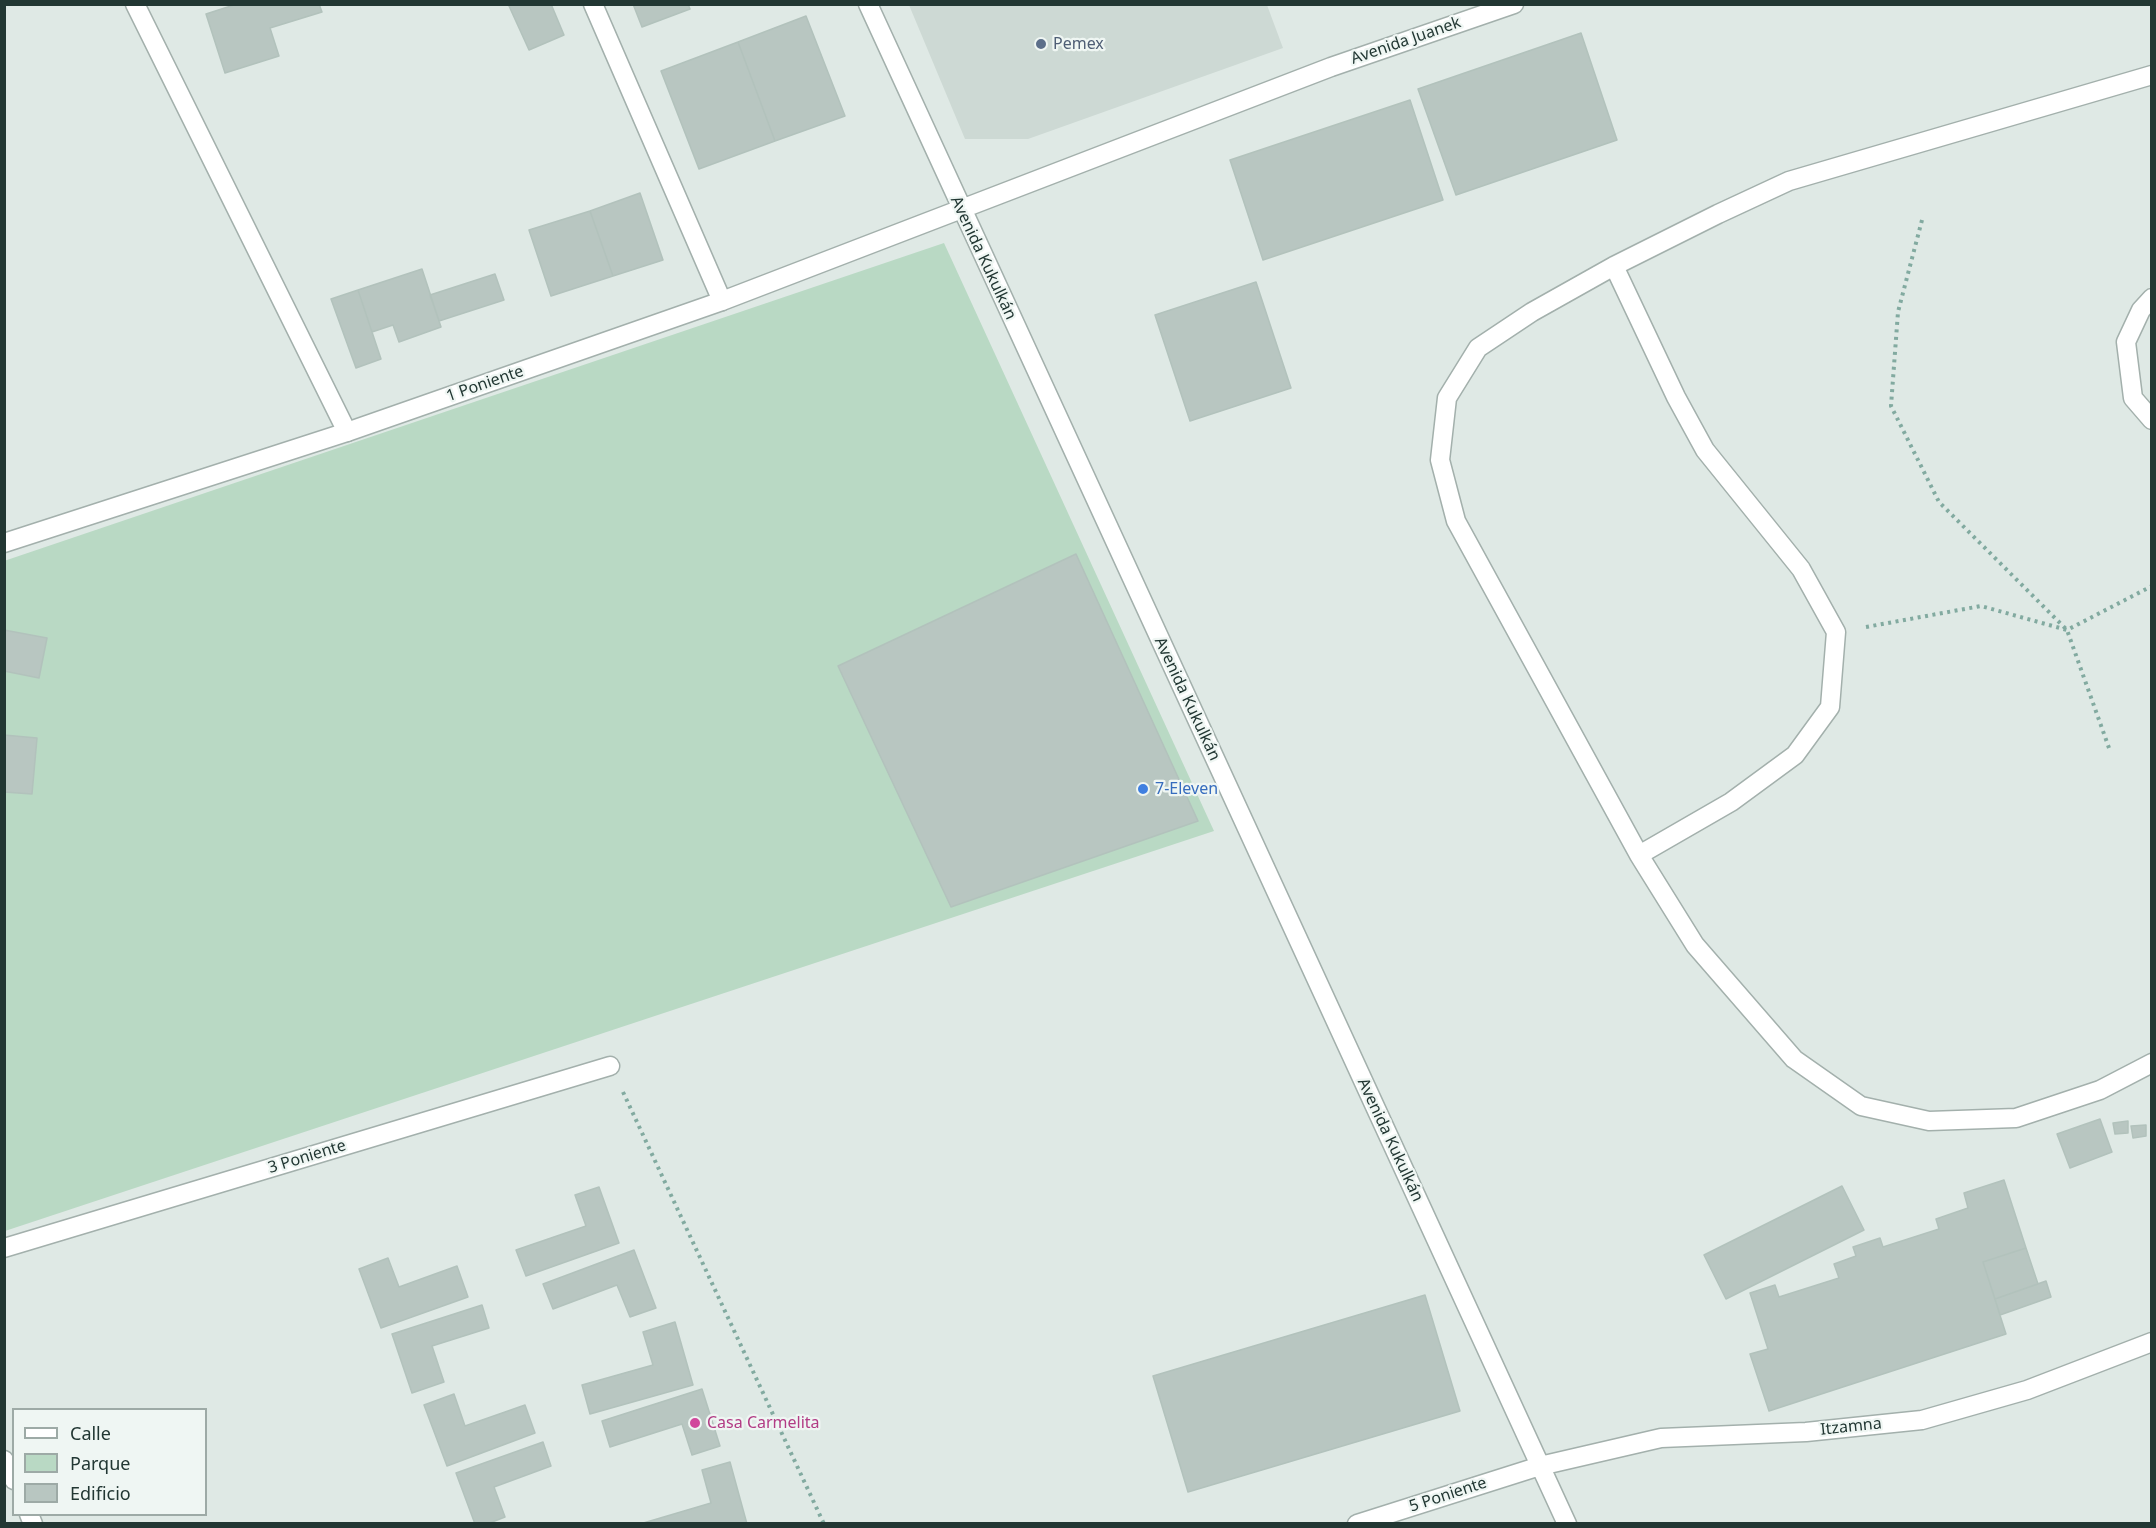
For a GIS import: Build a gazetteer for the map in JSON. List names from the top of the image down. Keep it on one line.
{"streets":{"street":["Avenida Juanek","Avenida Kukulkán","1 Poniente","3 Poniente","Itzamna","5 Poniente"]},"crossings":[["Avenida Juanek","Avenida Kukulkán"],["Avenida Juanek","1 Poniente"],["Avenida Kukulkán","1 Poniente"],["Avenida Kukulkán","Itzamna"],["Avenida Kukulkán","5 Poniente"],["Itzamna","5 Poniente"]],"places":["Pemex","7-Eleven","Casa Carmelita"],"legend":["Calle","Parque","Edificio"]}
